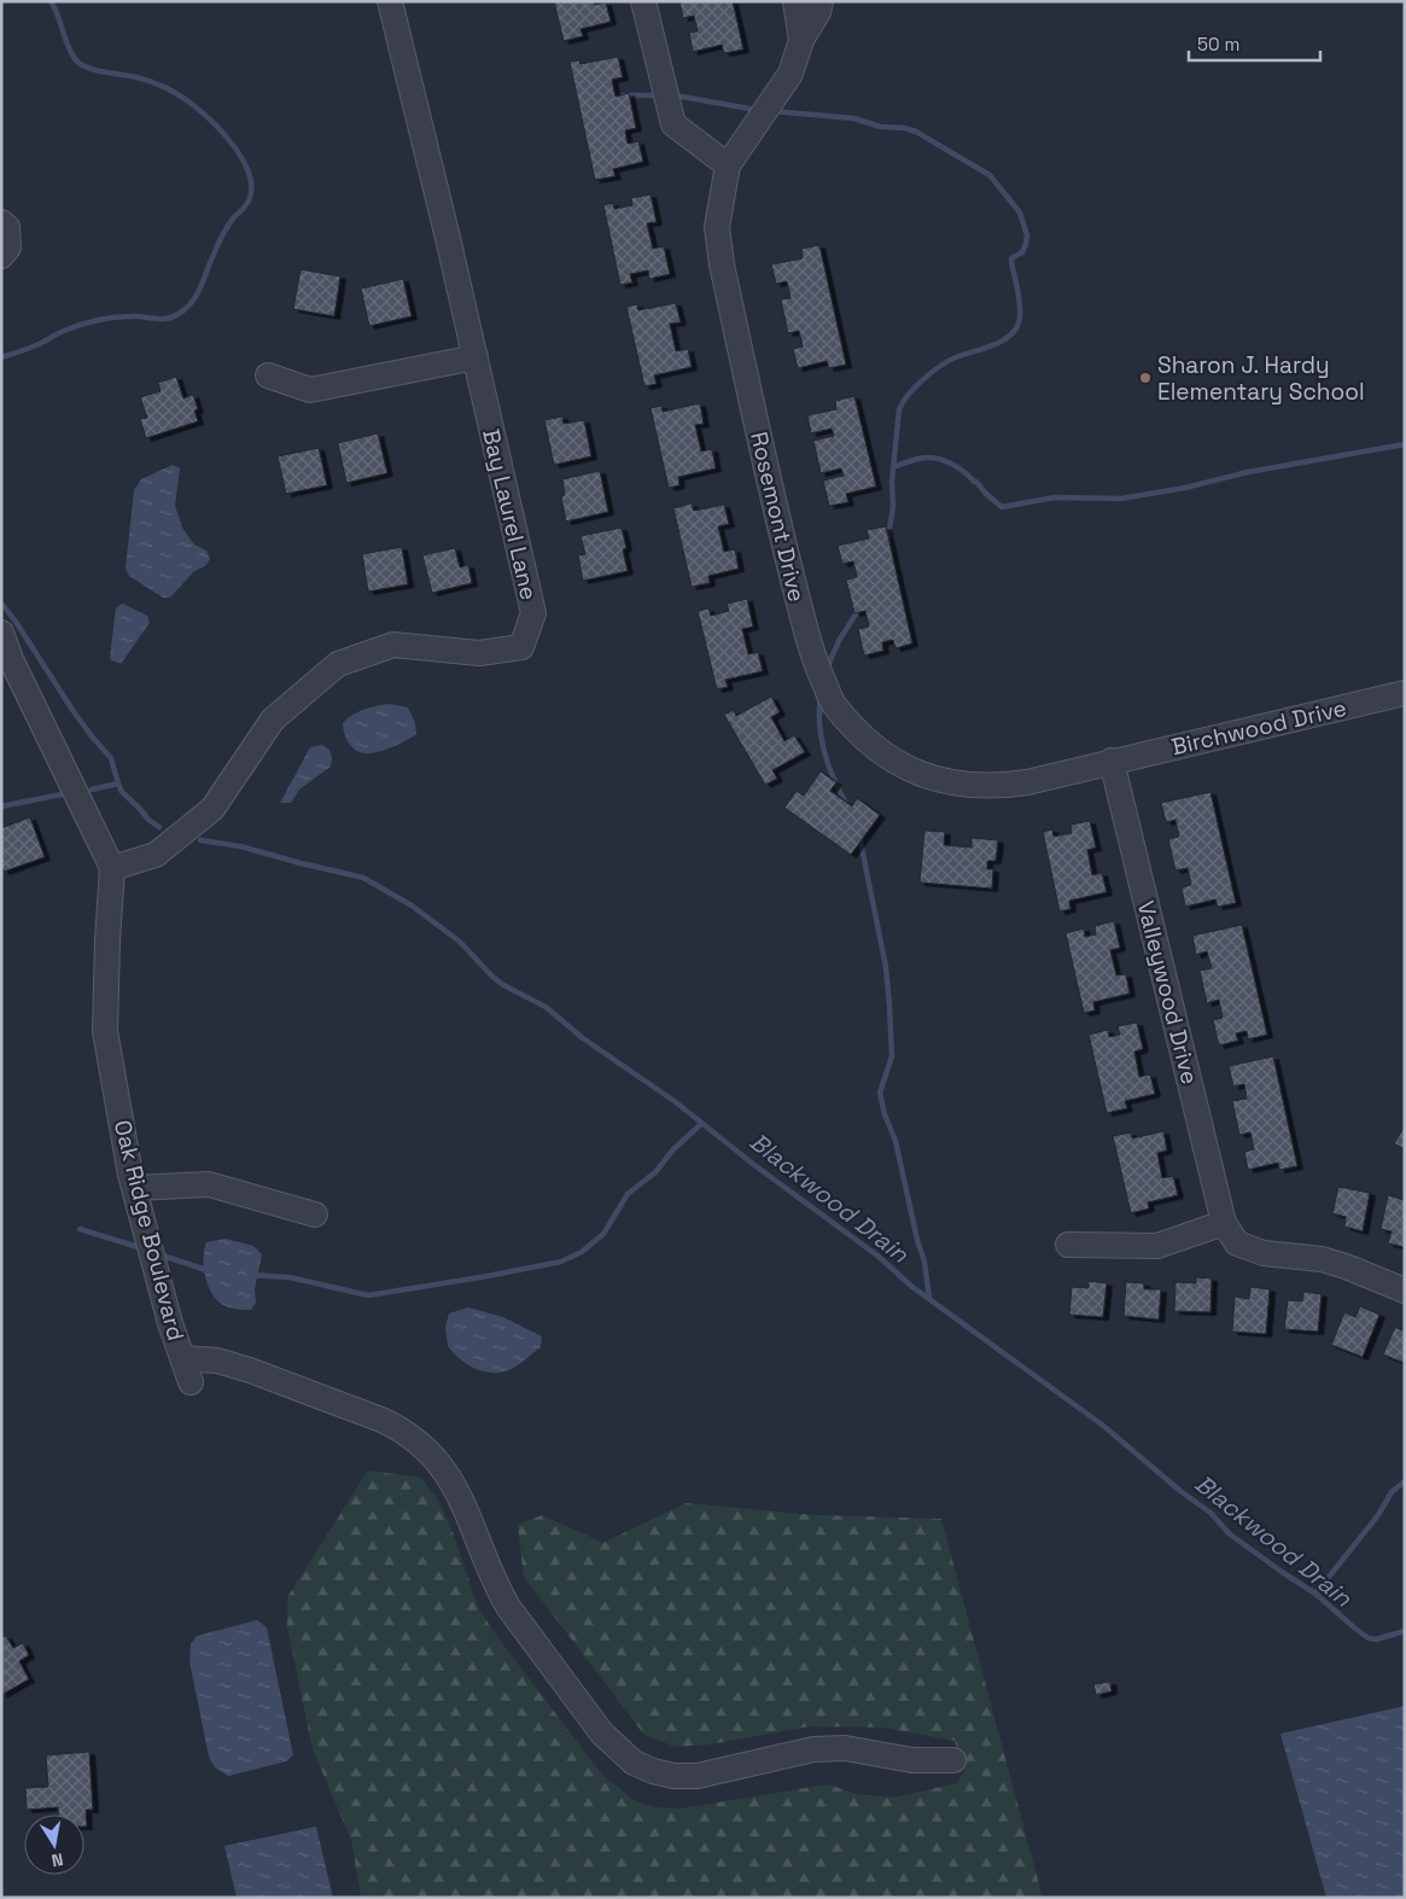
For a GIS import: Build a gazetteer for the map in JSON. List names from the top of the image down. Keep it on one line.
{"streets":{"street":["Bay Laurel Lane","Rosemont Drive","Birchwood Drive","Valleywood Drive","Oak Ridge Boulevard"]},"crossings":[["Bay Laurel Lane","Oak Ridge Boulevard"],["Rosemont Drive","Birchwood Drive"],["Rosemont Drive","Valleywood Drive"],["Birchwood Drive","Valleywood Drive"]],"water":["Blackwood Drain"],"places":["Sharon J. Hardy Elementary School"],"scale_bar":"50 m","north":"bottom"}
